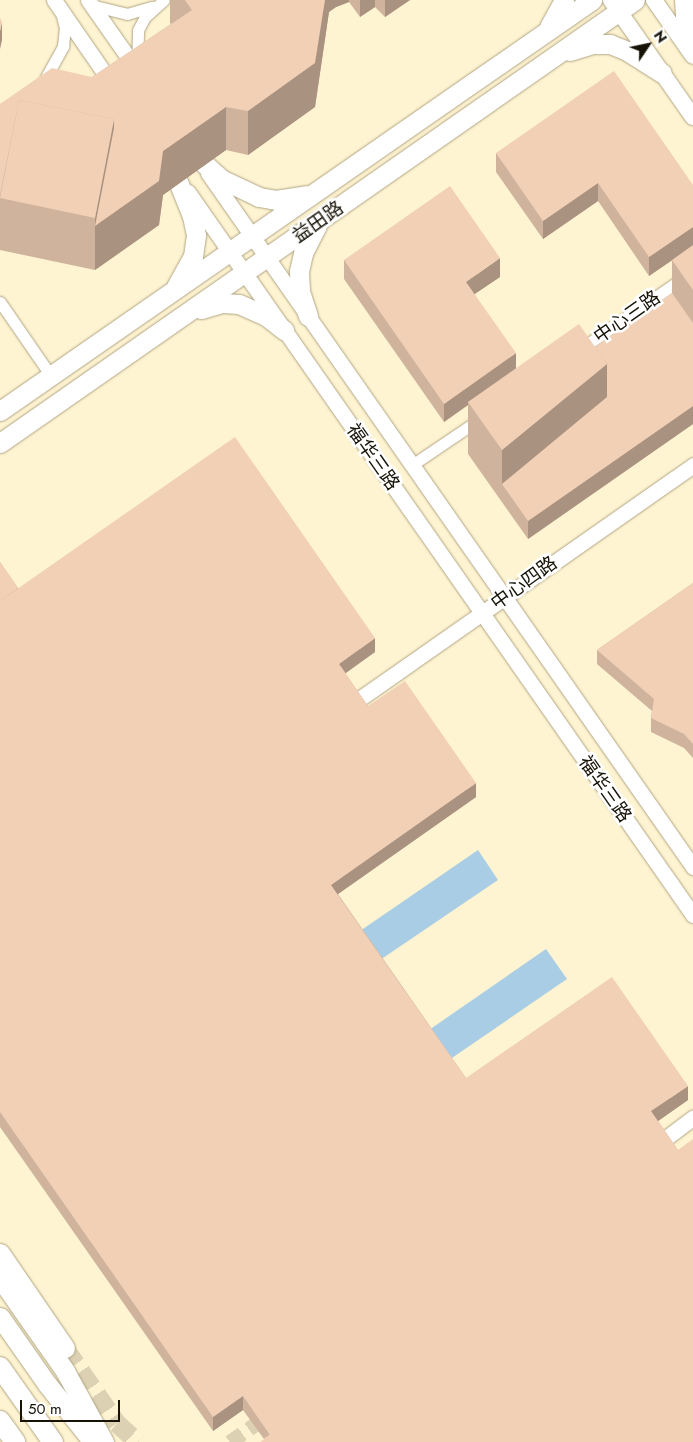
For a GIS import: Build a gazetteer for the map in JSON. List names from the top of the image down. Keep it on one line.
{"streets":{"main road":["益田路"],"street":["中心三路","福华三路","中心四路"]},"crossings":[["益田路","福华三路"],["福华三路","中心四路"]],"scale_bar":"50 m","north":"top right"}
